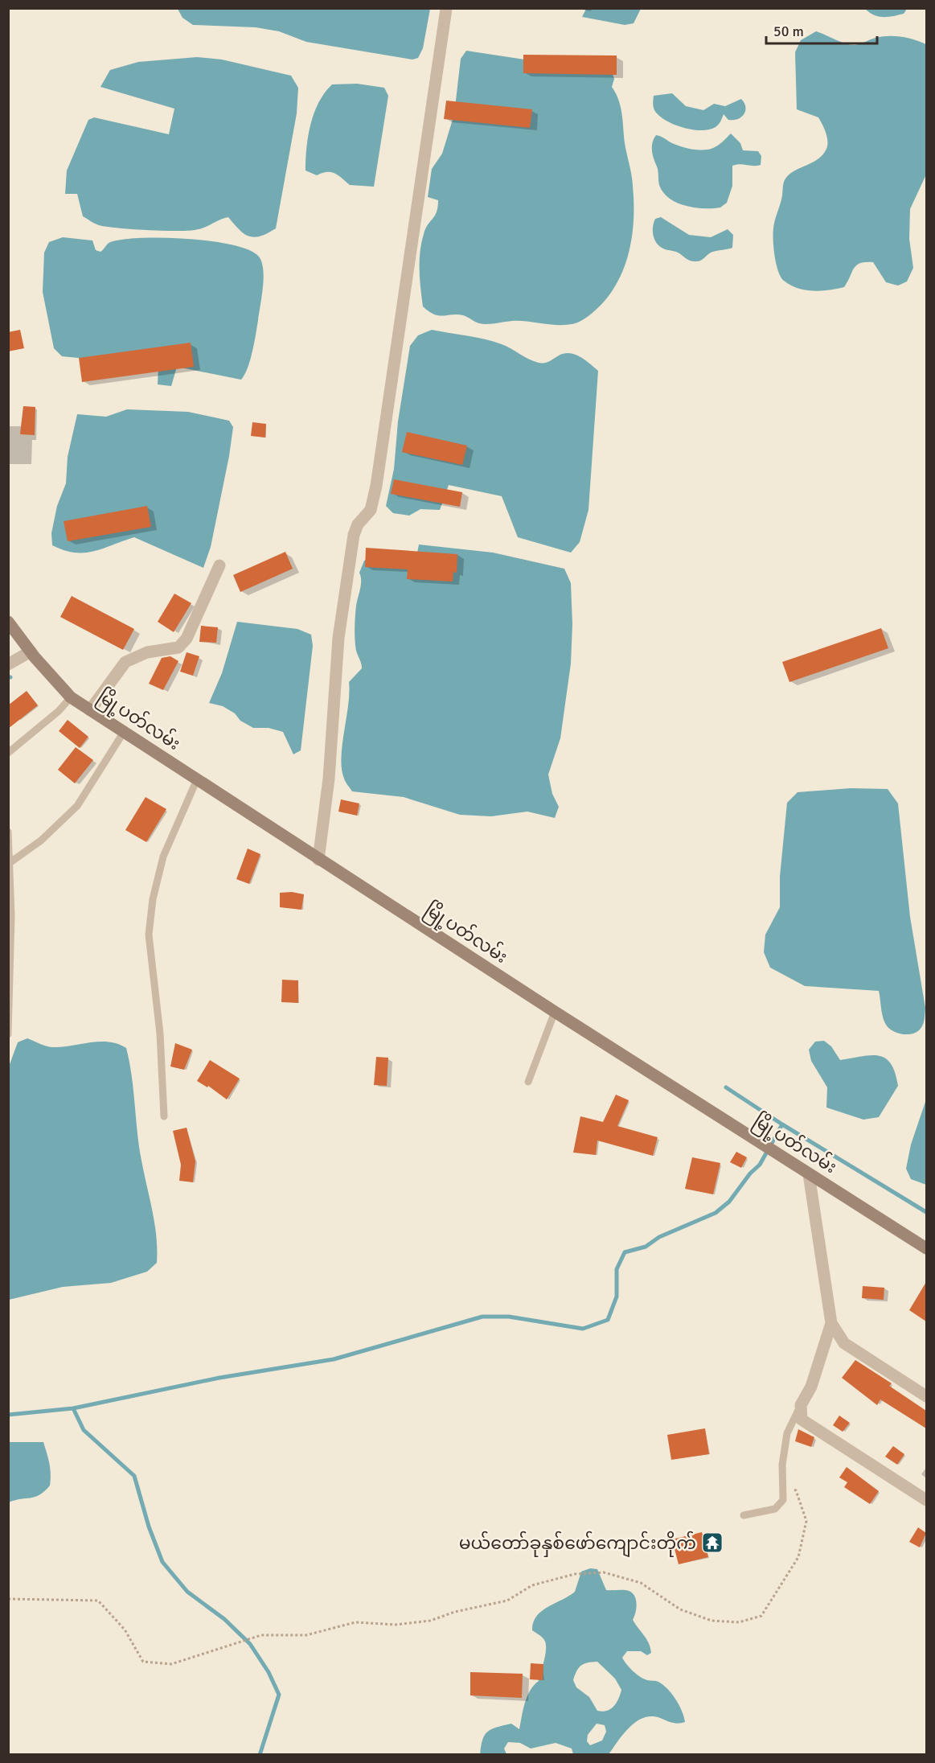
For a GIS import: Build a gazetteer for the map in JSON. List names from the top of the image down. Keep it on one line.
{"streets":{"main road":["မြို့ပတ်လမ်း"]},"places":{"temple":["မယ်တော်ခုနှစ်ဖော်ကျောင်းတိုက်"]},"scale_bar":"50 m"}
